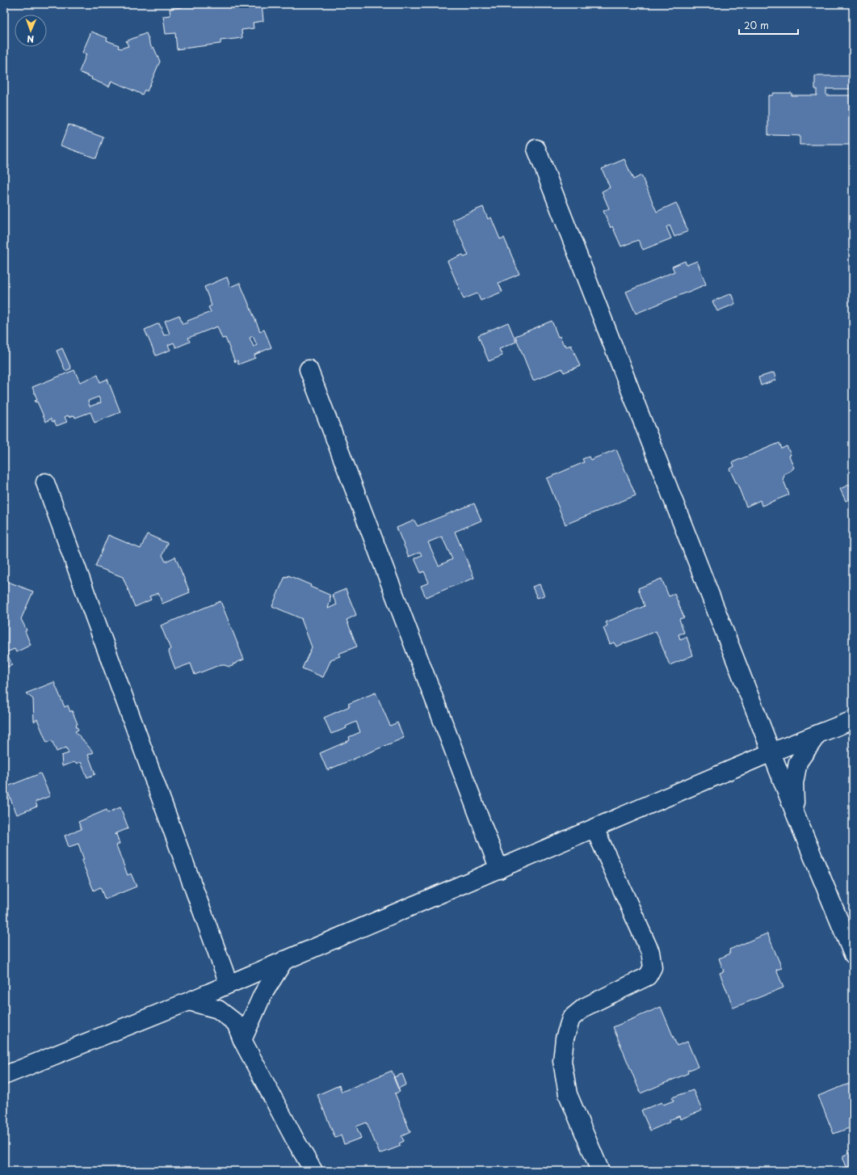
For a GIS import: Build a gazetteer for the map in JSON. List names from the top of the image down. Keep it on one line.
{"scale_bar":"20 m","north":"bottom"}
